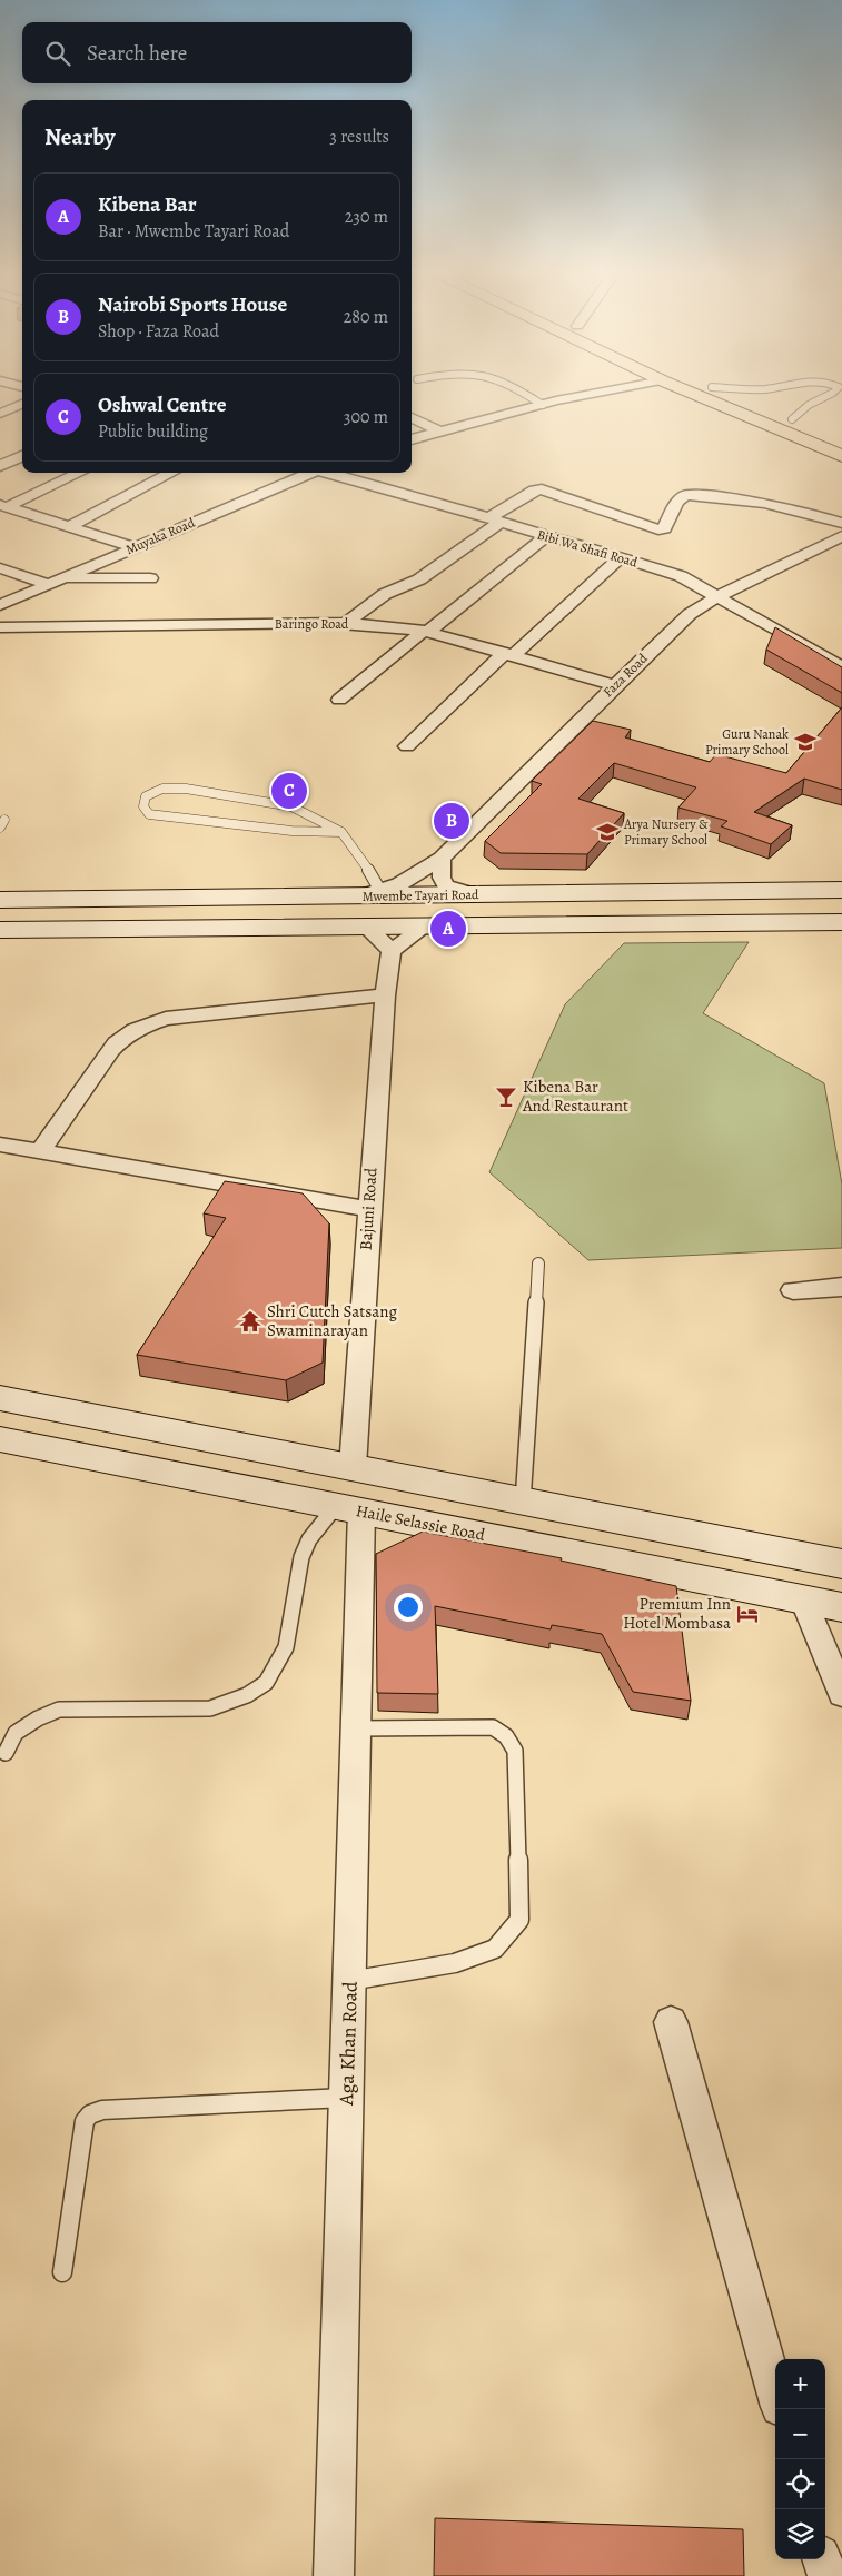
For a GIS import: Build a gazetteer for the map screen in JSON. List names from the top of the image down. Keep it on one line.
{"streets":{"street":["Muyaka Road","Bibi Wa Shafi Road","Baringo Road","Faza Road","Mwembe Tayari Road","Bajuni Road","Haile Selassie Road","Aga Khan Road"]},"crossings":[["Bibi Wa Shafi Road","Faza Road"],["Baringo Road","Faza Road"],["Faza Road","Mwembe Tayari Road"],["Haile Selassie Road","Aga Khan Road"]],"places":{"school or university":["Guru Nanak Primary School","Arya Nursery & Primary School"],"bar":["Kibena Bar And Restaurant"],"temple":["Shri Cutch Satsang Swaminarayan"],"hotel":["Premium Inn Hotel Mombasa"]},"page":{"search":"Search here","heading":["Nearby","3 results"],"list":[{"mark":"A","name":"Kibena Bar","note":"Bar · Mwembe Tayari Road","value":"230 m"},{"mark":"B","name":"Nairobi Sports House","note":"Shop · Faza Road","value":"280 m"},{"mark":"C","name":"Oshwal Centre","note":"Public building","value":"300 m"}],"pins":["C","B","A"],"map_buttons":["+","−"]}}
